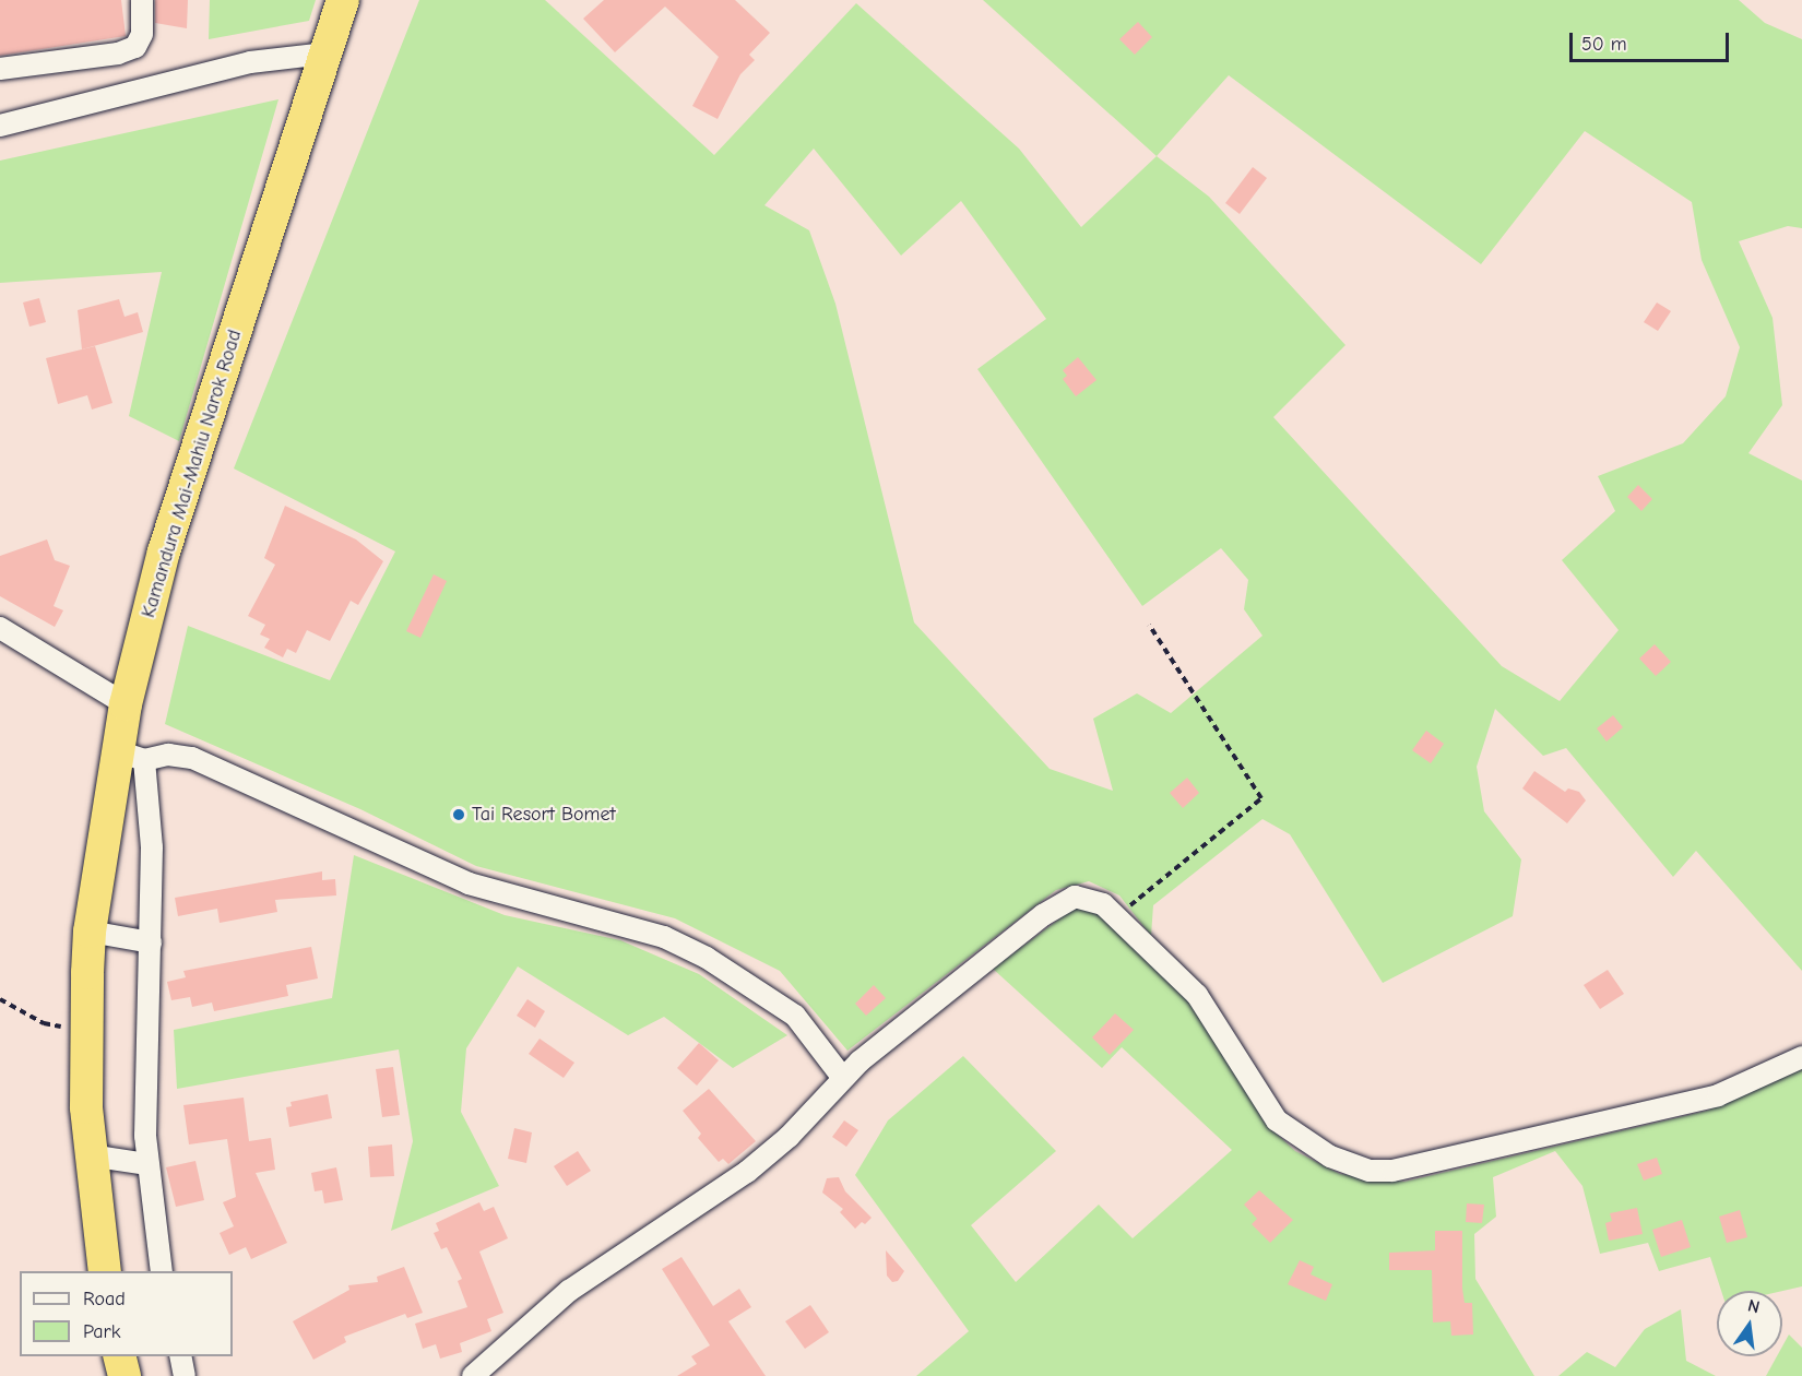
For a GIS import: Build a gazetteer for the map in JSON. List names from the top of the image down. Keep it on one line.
{"streets":{"highway":["Kamandura Mai-Mahiu Narok Road"]},"places":["Tai Resort Bomet"],"legend":["Road","Park"],"scale_bar":"50 m","north":"top"}
